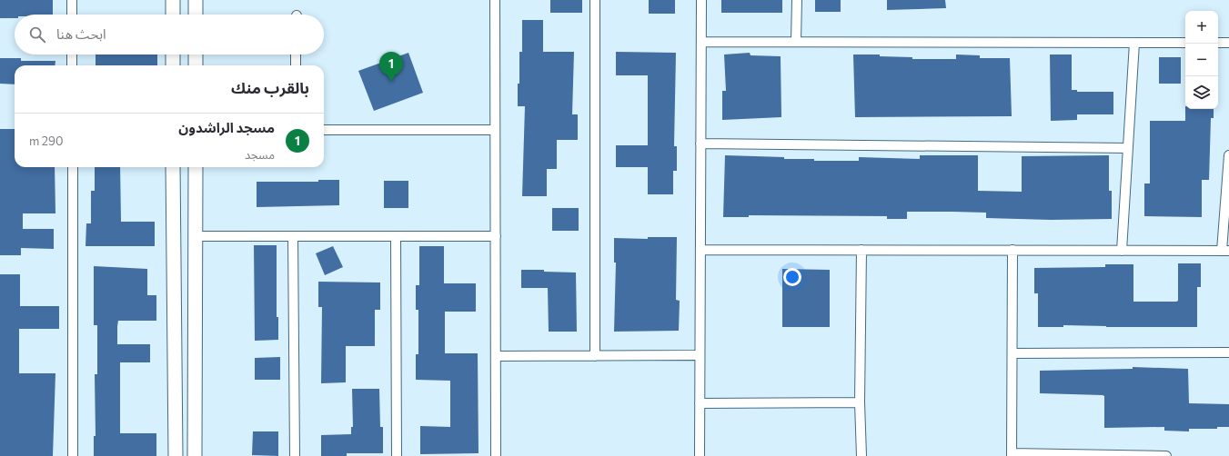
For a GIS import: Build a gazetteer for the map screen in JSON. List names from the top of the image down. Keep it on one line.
{"page":{"map_buttons":["+","−"],"search":"ابحث هنا","pins":"1","heading":"بالقرب منك","list":[{"mark":"1","name":"مسجد الراشدون","note":"مسجد","value":"290 m"}]}}
